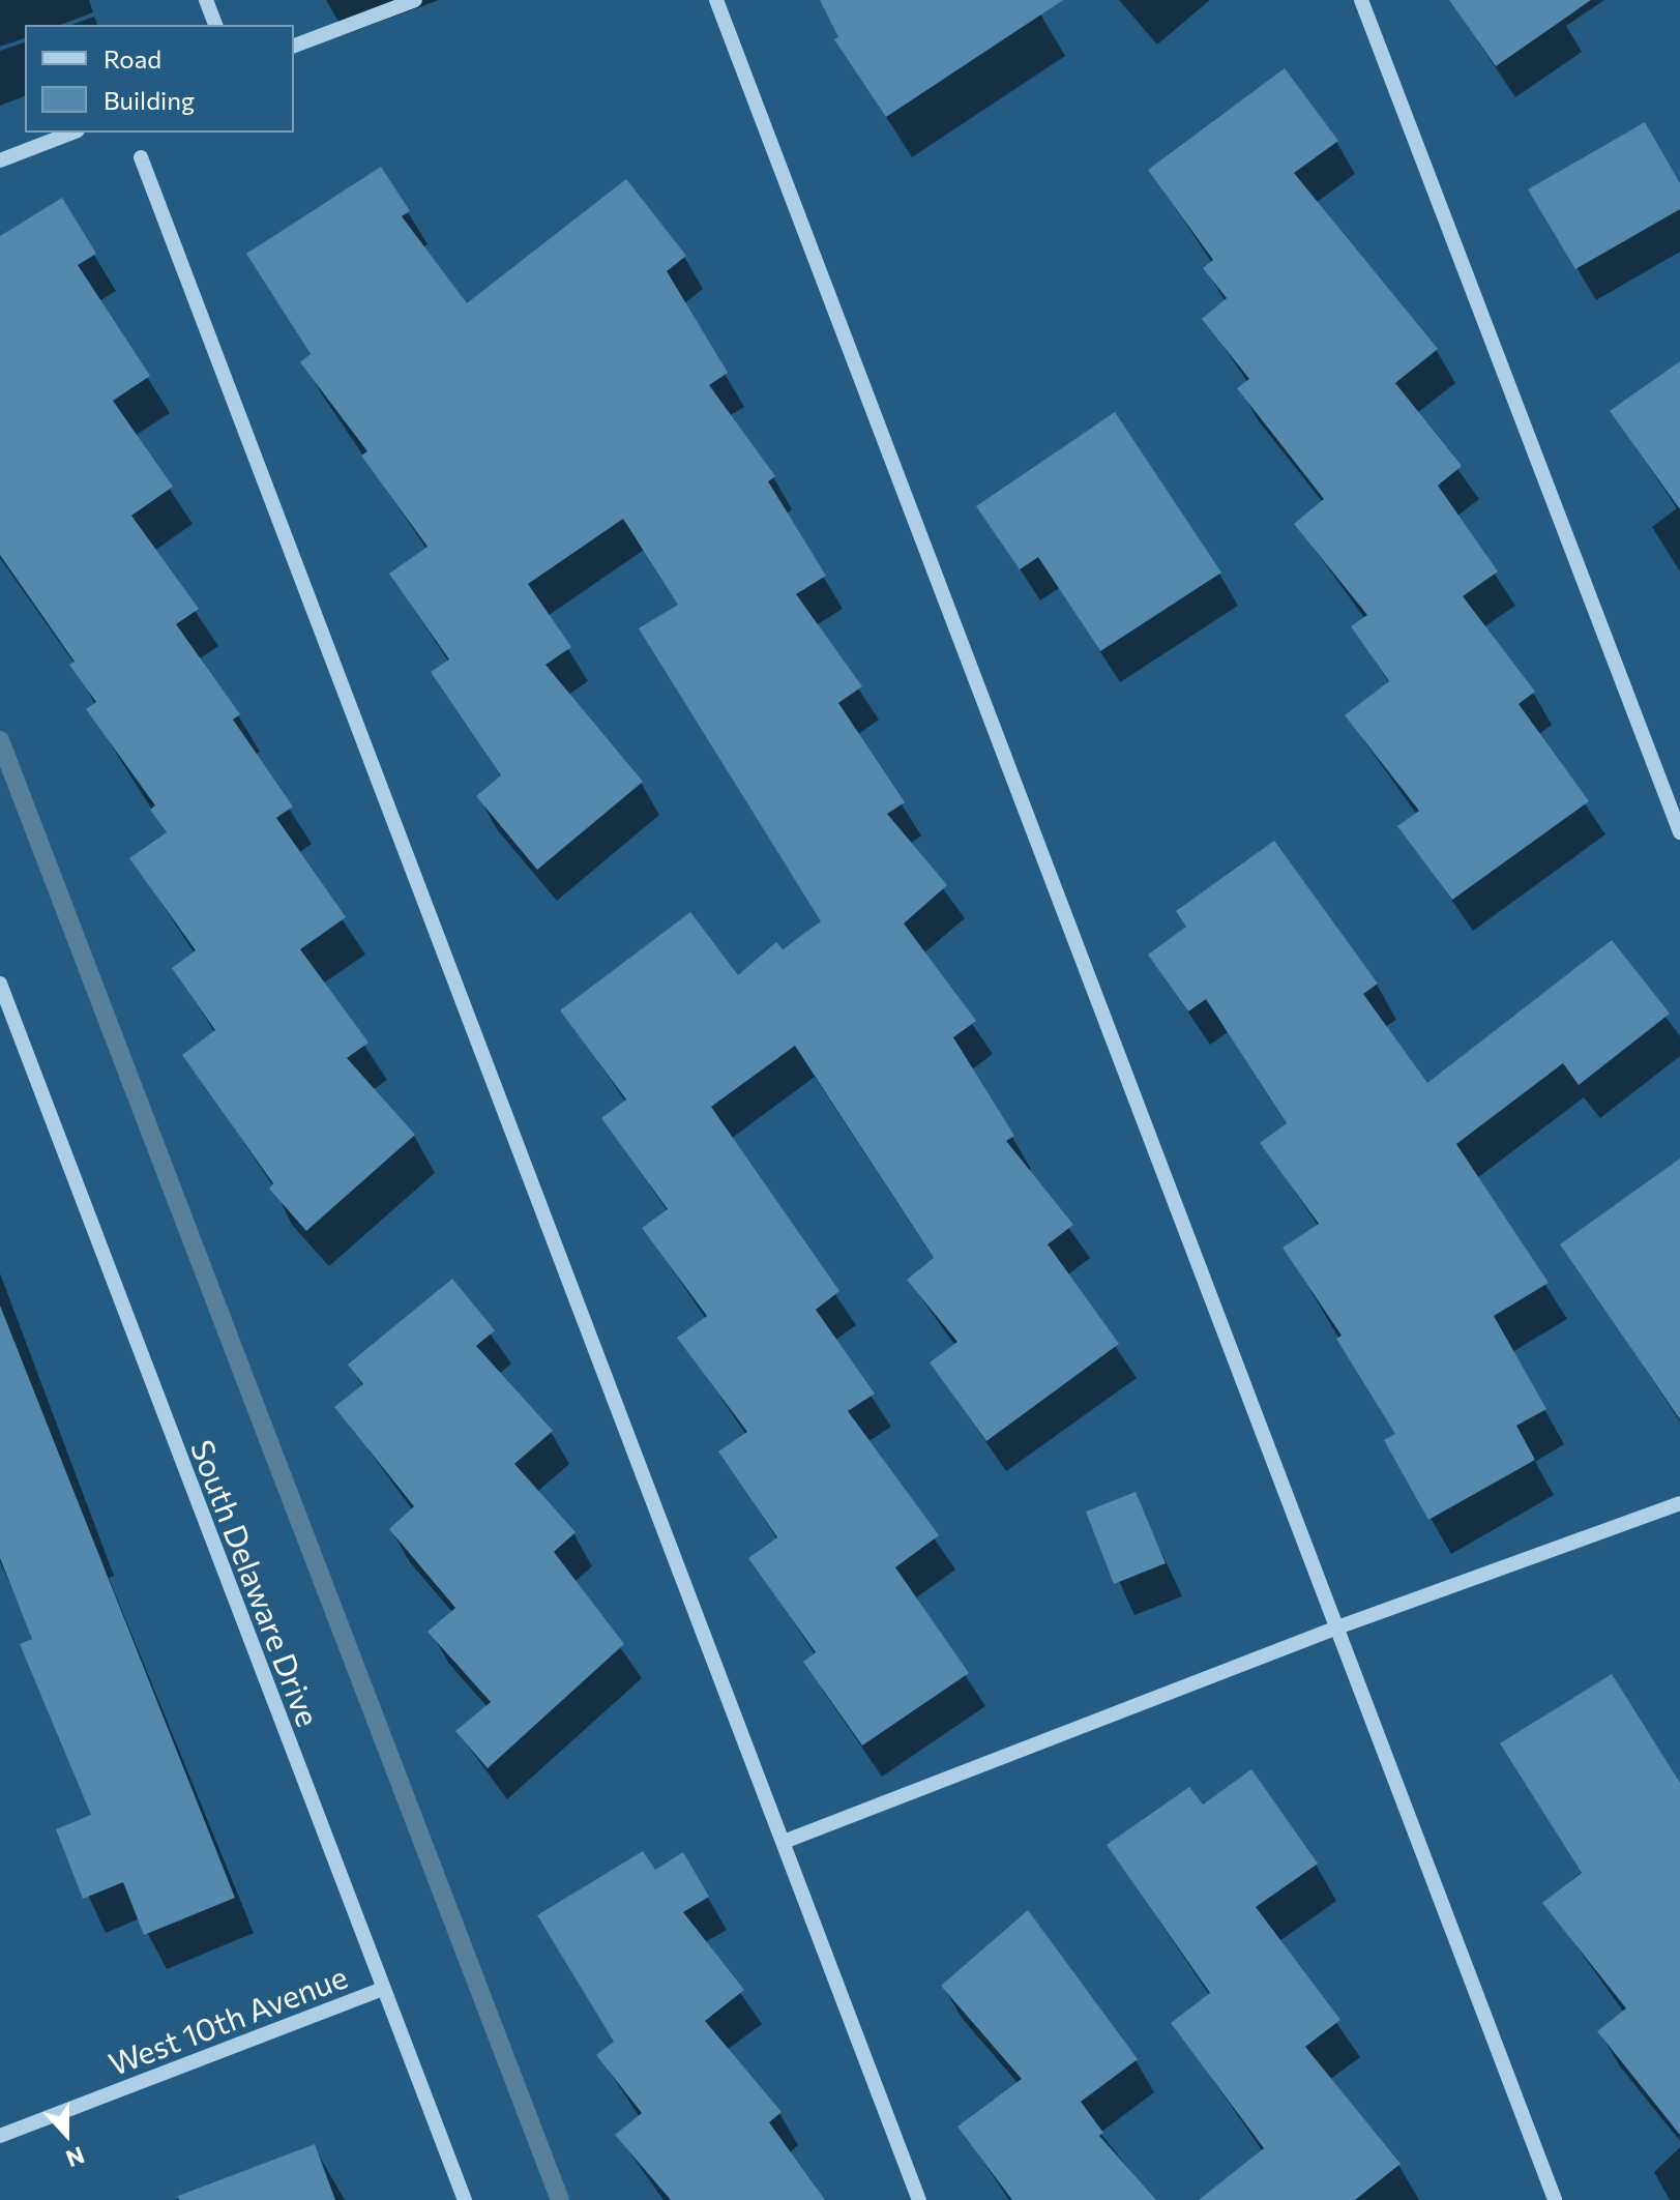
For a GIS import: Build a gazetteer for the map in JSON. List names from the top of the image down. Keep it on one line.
{"streets":{"street":["South Delaware Drive","West 10th Avenue"]},"crossings":[["South Delaware Drive","West 10th Avenue"]],"legend":["Road","Building"],"north":"bottom"}
